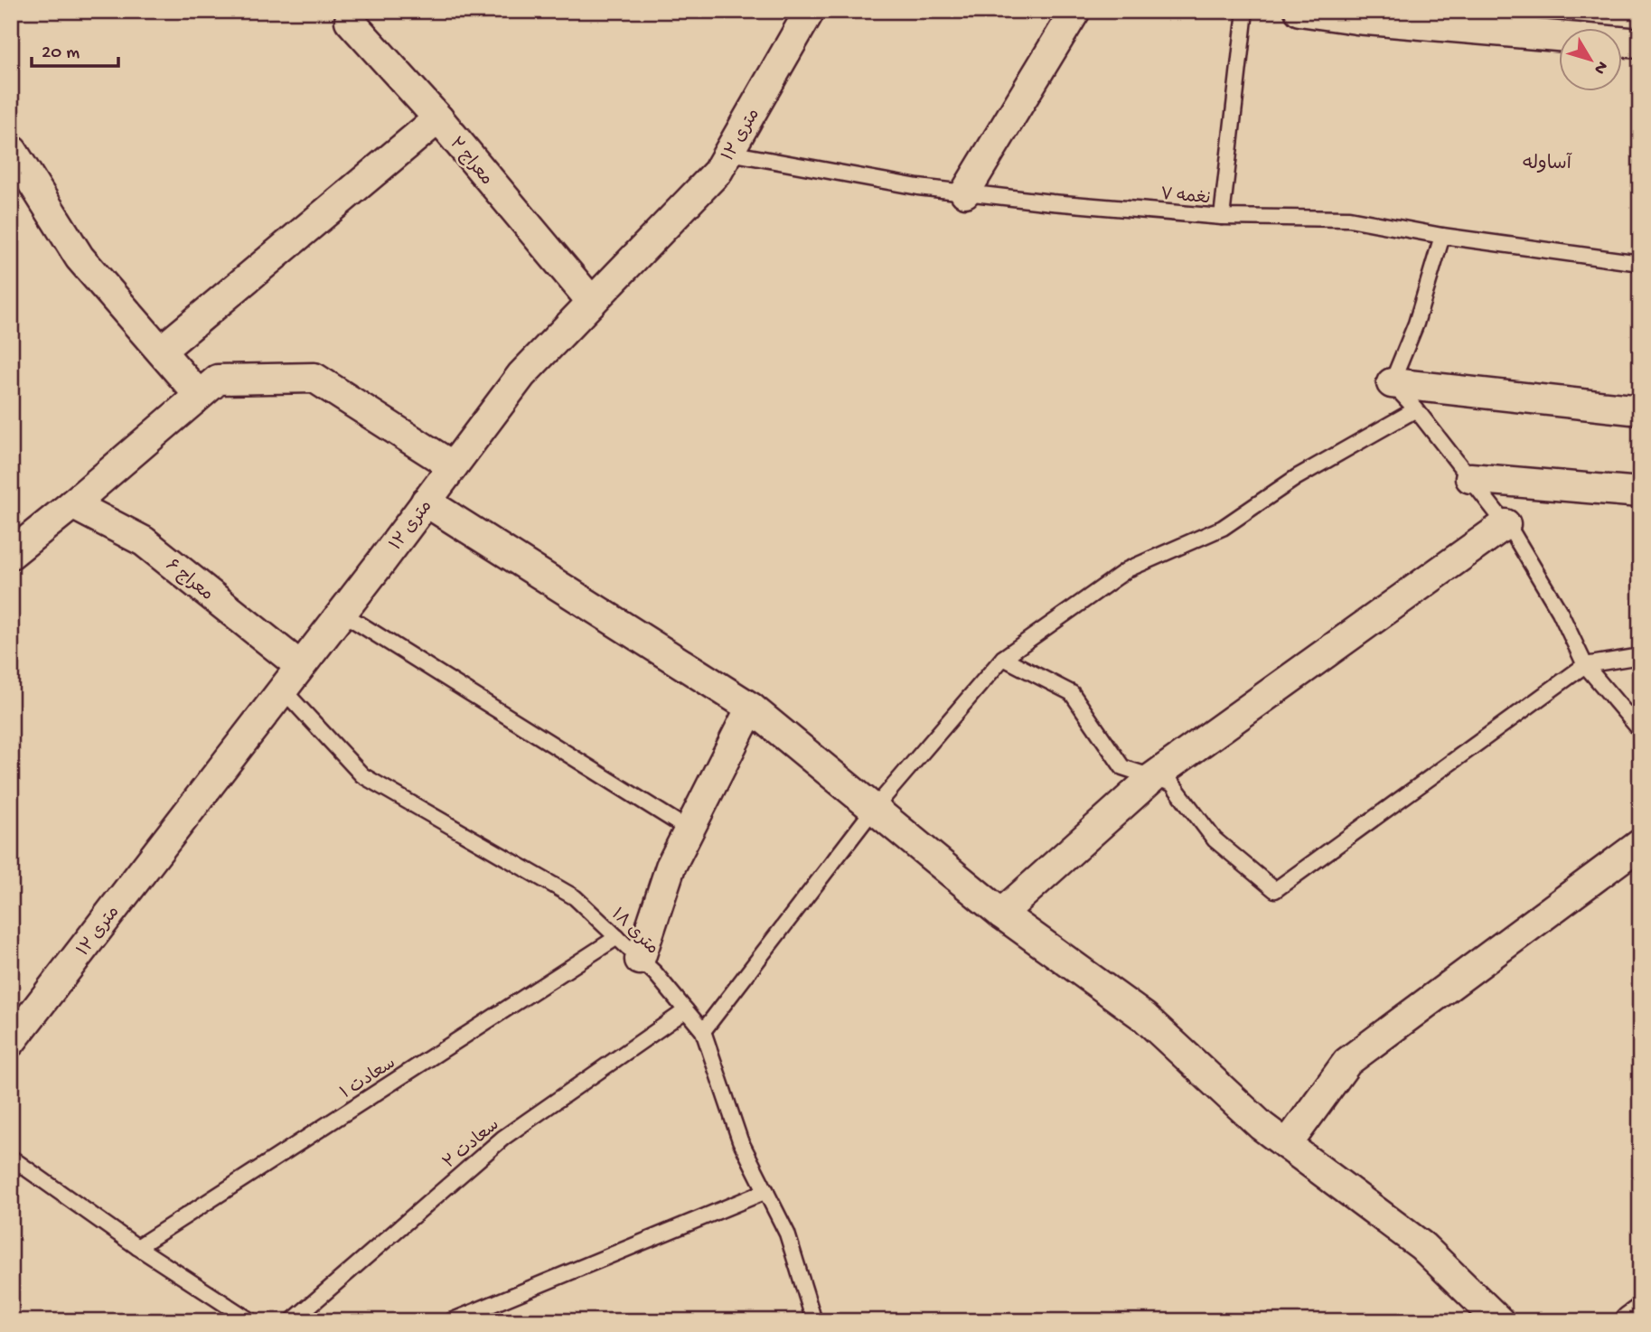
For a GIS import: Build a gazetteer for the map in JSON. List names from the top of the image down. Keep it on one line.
{"streets":{"street":["۱۲ متری","معراج ۲","معراج ۶"],"lane":["نغمه ۷","۱۸ متری","سعادت ۱","سعادت ۲"]},"crossings":[["۱۲ متری","معراج ۲"],["۱۲ متری","نغمه ۷"],["۱۲ متری","معراج ۶"],["۱۲ متری","۱۸ متری"],["۱۸ متری","سعادت ۱"],["۱۸ متری","سعادت ۲"]],"districts":["آساوله"],"scale_bar":"20 m","north":"bottom right"}
